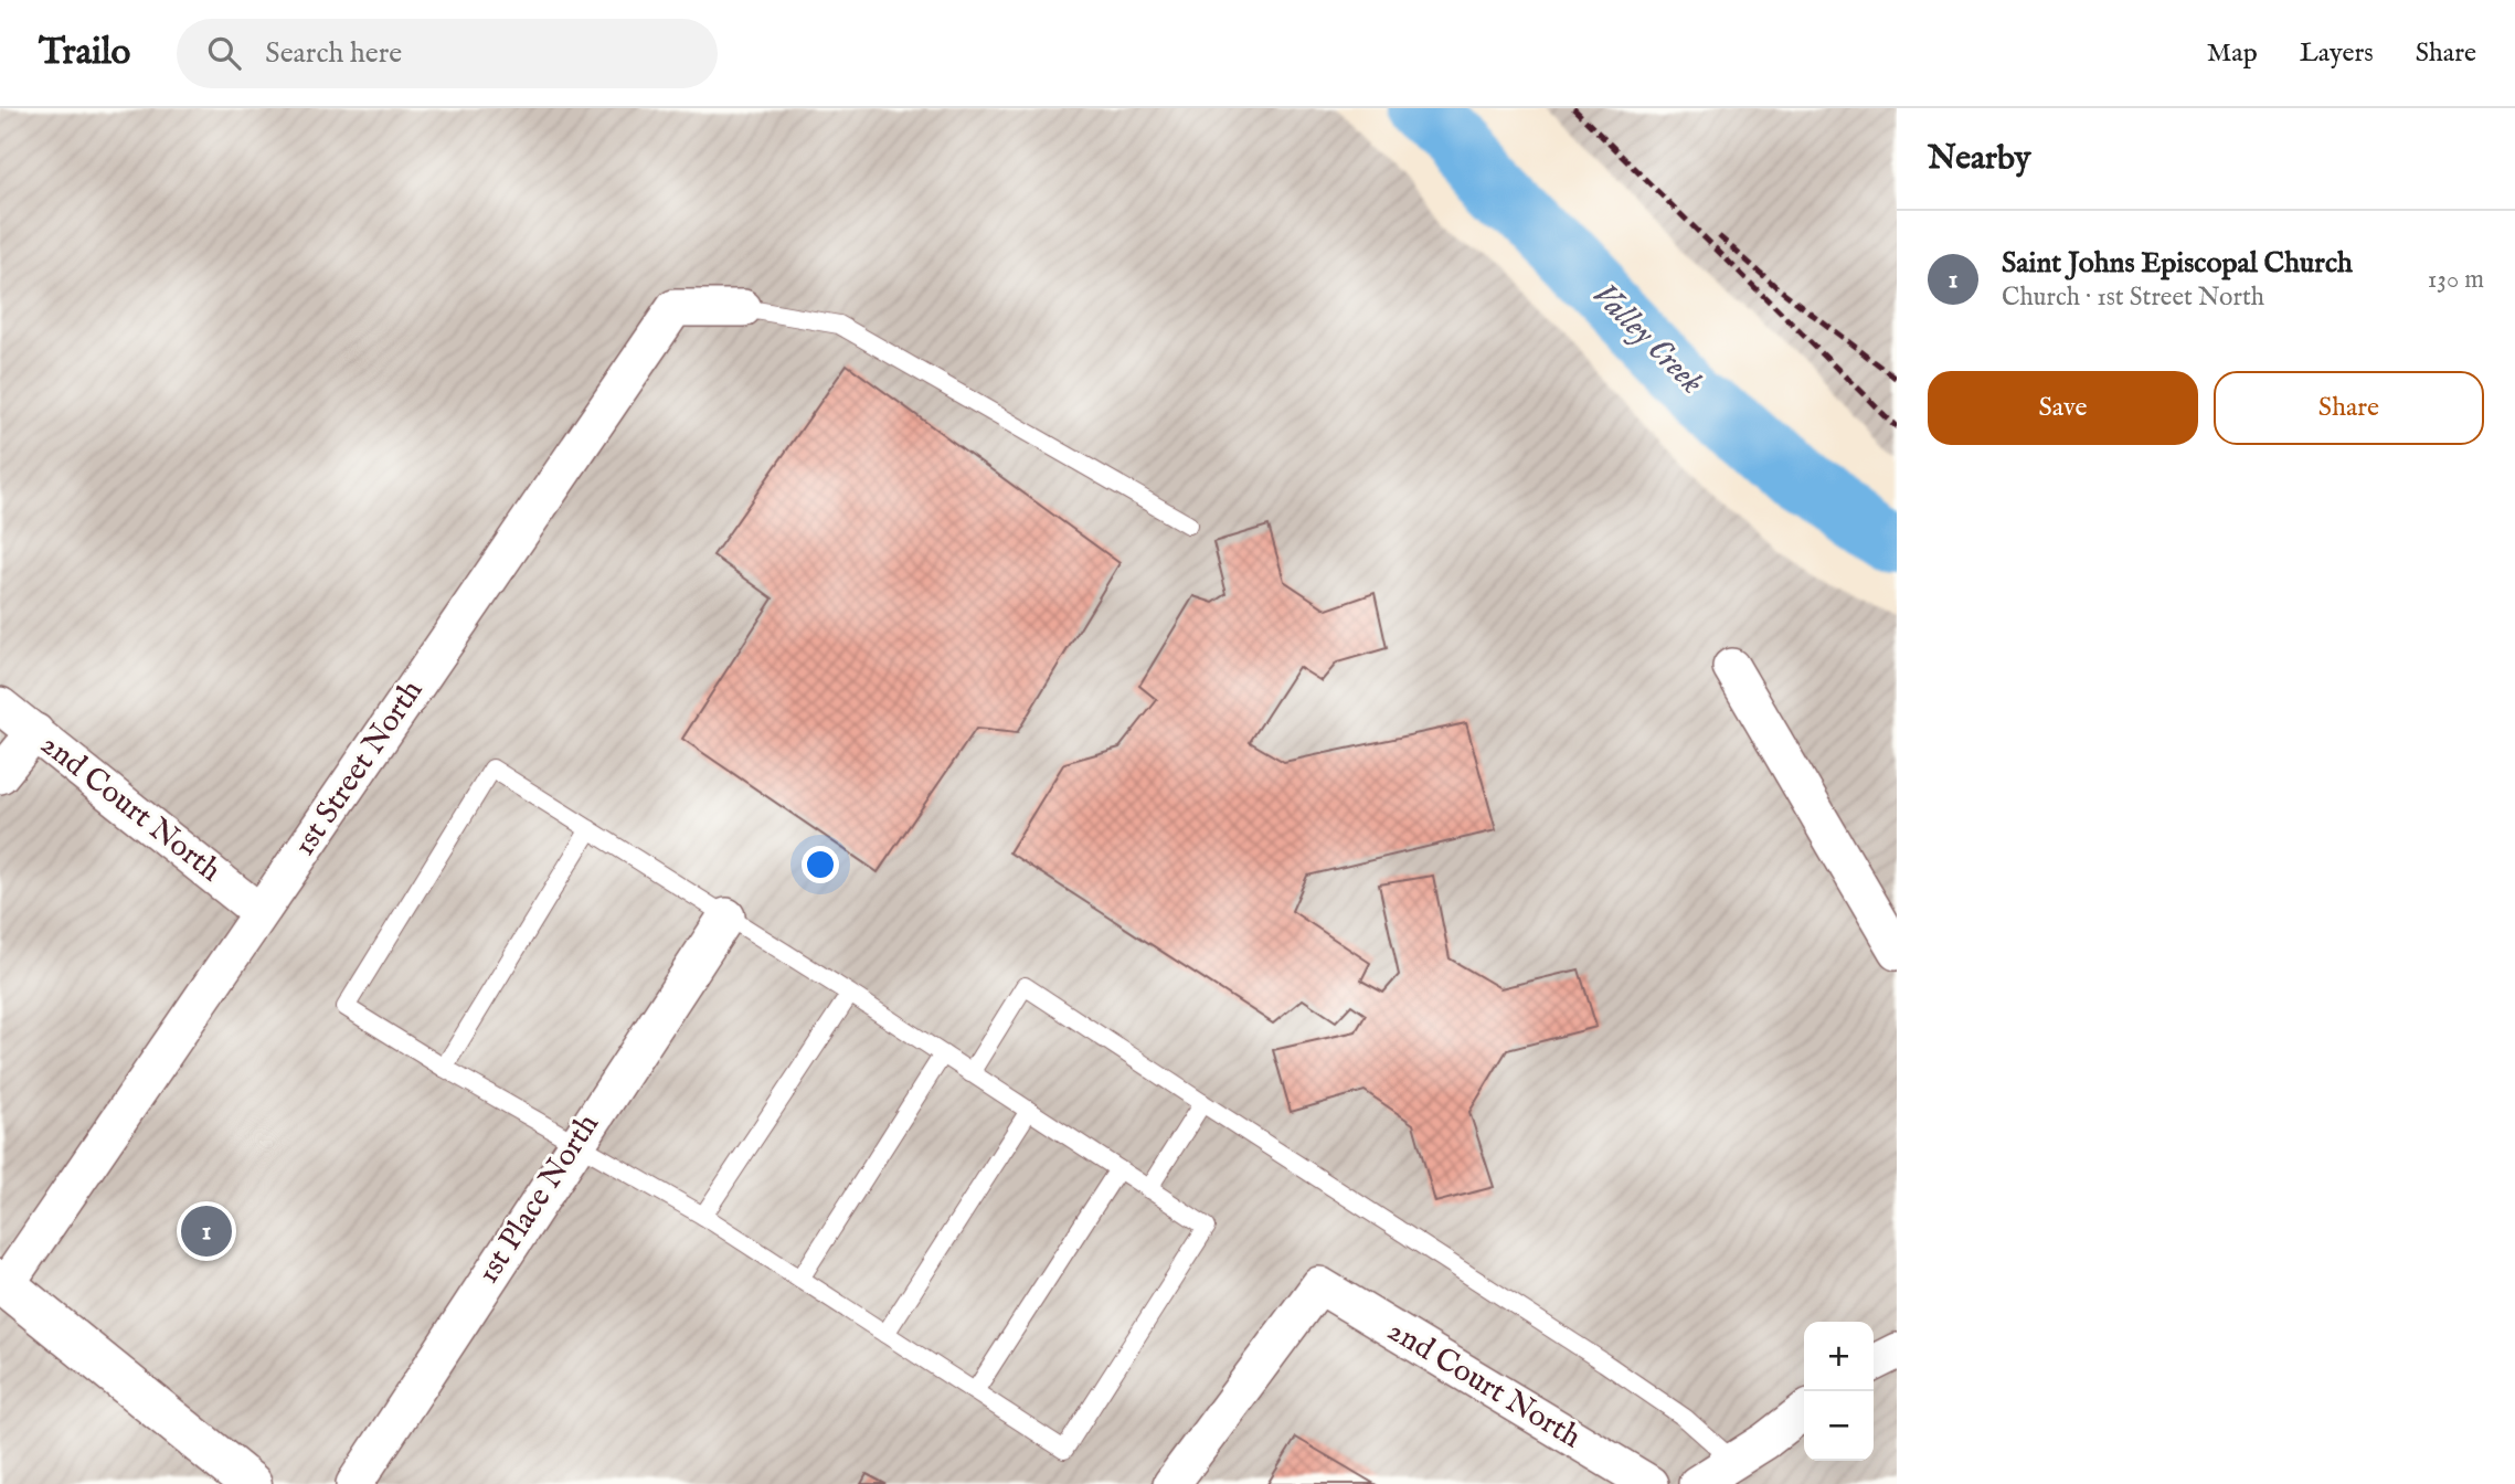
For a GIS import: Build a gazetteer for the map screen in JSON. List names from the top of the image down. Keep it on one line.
{"streets":{"street":["1st Street North","2nd Court North","1st Place North"]},"crossings":[["1st Street North","2nd Court North"]],"water":["Valley Creek"],"page":{"header":"Trailo","search":"Search here","nav":["Map","Layers","Share"],"heading":"Nearby","list":[{"mark":"1","name":"Saint Johns Episcopal Church","note":"Church · 1st Street North","value":"130 m"}],"buttons":["Save","Share"],"pins":"1","map_buttons":["+","−"]}}
